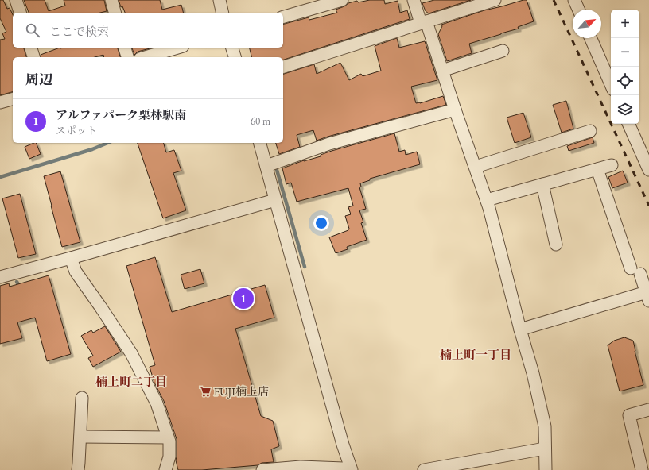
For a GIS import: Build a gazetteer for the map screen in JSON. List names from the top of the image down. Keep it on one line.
{"districts":["楠上町一丁目","楠上町二丁目"],"places":{"supermarket":["FUJI楠上店"]},"north":"top right","page":{"map_buttons":["+","−"],"search":"ここで検索","heading":"周辺","list":[{"mark":"1","name":"アルファパーク栗林駅南","note":"スポット","value":"60 m"}],"pins":"1"}}
